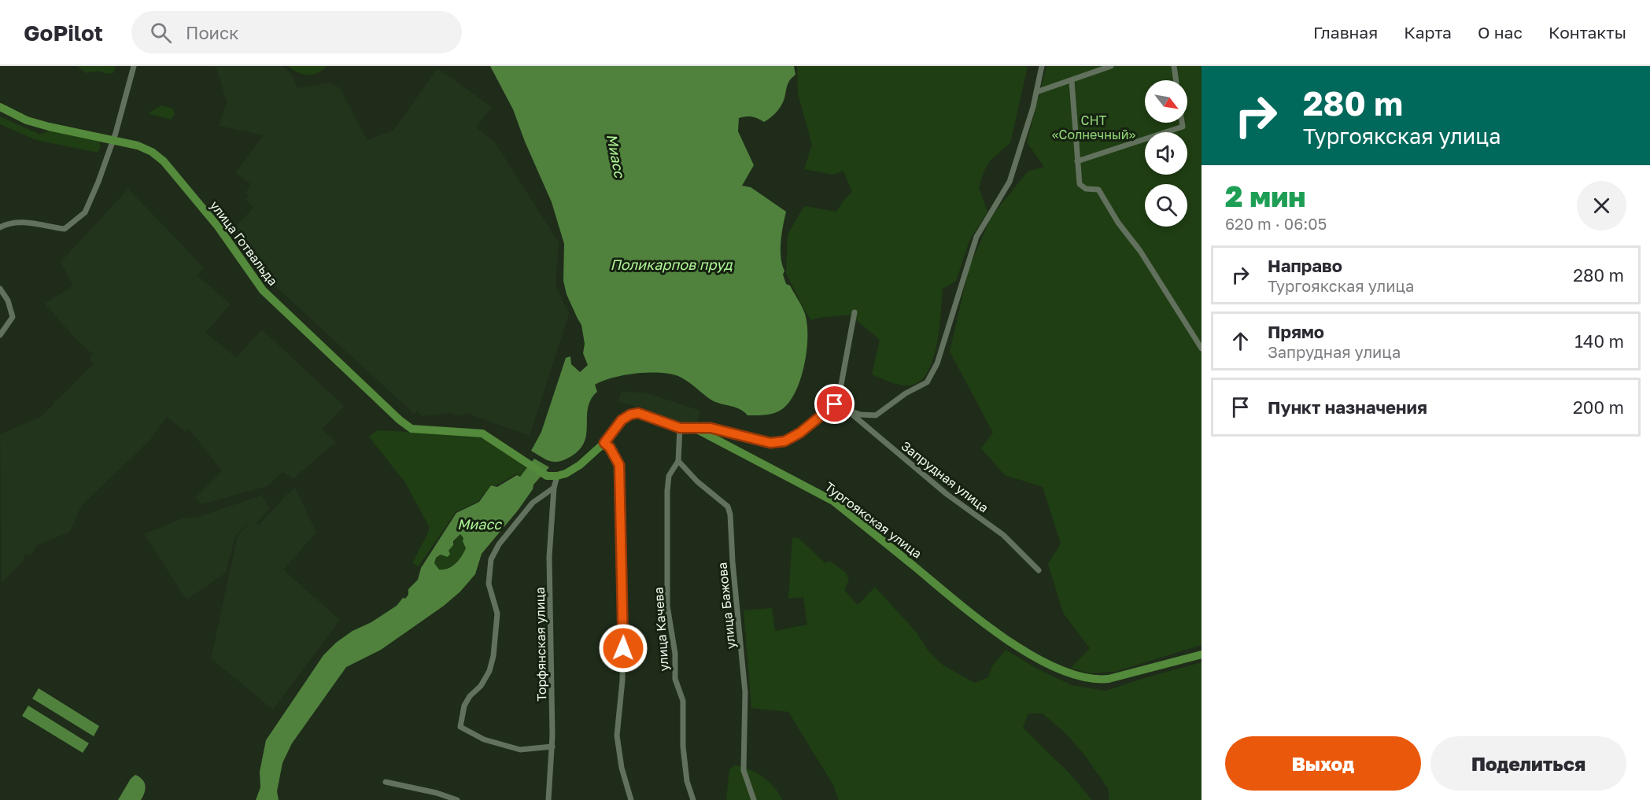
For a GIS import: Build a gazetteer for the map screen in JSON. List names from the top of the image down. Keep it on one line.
{"streets":{"main road":["улица Готвальда","Тургоякская улица"],"street":["Запрудная улица","улица Бажова","улица Качева","Торфянская улица"]},"crossings":[["улица Готвальда","Тургоякская улица"],["Тургоякская улица","улица Качева"],["Тургоякская улица","Торфянская улица"],["улица Бажова","улица Качева"]],"water":["Миасс","Поликарпов пруд"],"parks":["СНТ «Солнечный»"],"north":"bottom right","page":{"header":"GoPilot","search":"Поиск","nav":["Главная","Карта","О нас","Контакты"],"turn":["280 m","Тургоякская улица"],"heading":["2 мин","620 m · 06:05"],"list":[{"name":"Направо","note":"Тургоякская улица","value":"280 m"},{"name":"Прямо","note":"Запрудная улица","value":"140 m"},{"name":"Пункт назначения","value":"200 m"}],"buttons":["Выход","Поделиться"]}}
